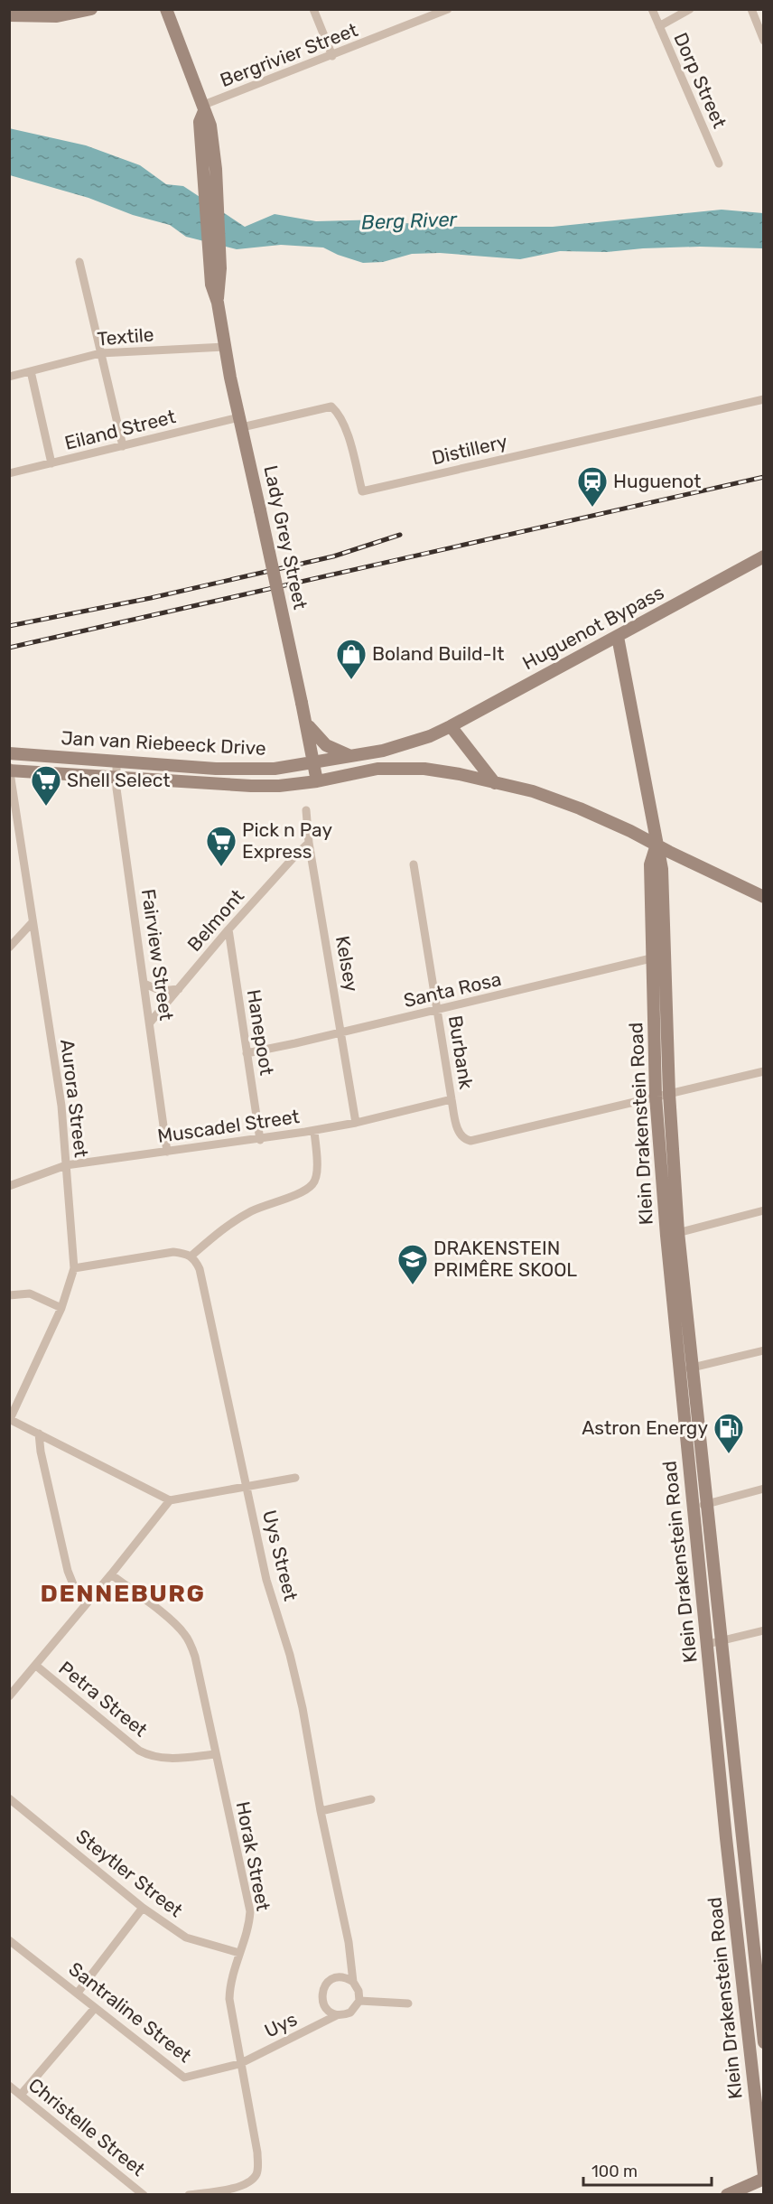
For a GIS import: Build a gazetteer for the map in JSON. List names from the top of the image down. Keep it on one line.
{"streets":{"main road":["Lady Grey Street","Huguenot Bypass","Jan van Riebeeck Drive","Klein Drakenstein Road"],"street":["Bergrivier Street","Dorp Street","Textile","Eiland Street","Distillery","Belmont","Fairview Street","Kelsey","Santa Rosa","Hanepoot","Burbank","Aurora Street","Muscadel Street","Uys Street","Petra Street","Horak Street","Steytler Street","Santraline Street","Uys","Christelle Street"]},"crossings":[["Bergrivier Street","Lady Grey Street"],["Textile","Lady Grey Street"],["Eiland Street","Distillery"],["Eiland Street","Lady Grey Street"],["Distillery","Lady Grey Street"],["Lady Grey Street","Huguenot Bypass"],["Lady Grey Street","Jan van Riebeeck Drive"],["Huguenot Bypass","Jan van Riebeeck Drive"],["Huguenot Bypass","Klein Drakenstein Road"],["Jan van Riebeeck Drive","Fairview Street"],["Jan van Riebeeck Drive","Aurora Street"],["Jan van Riebeeck Drive","Klein Drakenstein Road"],["Belmont","Fairview Street"],["Belmont","Kelsey"],["Belmont","Hanepoot"],["Fairview Street","Muscadel Street"],["Kelsey","Santa Rosa"],["Kelsey","Muscadel Street"],["Santa Rosa","Hanepoot"],["Santa Rosa","Burbank"],["Santa Rosa","Klein Drakenstein Road"],["Hanepoot","Muscadel Street"],["Burbank","Klein Drakenstein Road"],["Burbank","Muscadel Street"],["Aurora Street","Muscadel Street"],["Uys Street","Uys"],["Petra Street","Horak Street"],["Horak Street","Steytler Street"],["Horak Street","Santraline Street"],["Horak Street","Uys"],["Santraline Street","Uys"]],"districts":["DENNEBURG"],"water":["Berg River"],"places":{"station":["Huguenot"],"shop":["Boland Build-It"],"supermarket":["Shell Select","Pick n Pay Express"],"school or university":["DRAKENSTEIN PRIMÊRE SKOOL"],"fuel station":["Astron Energy"]},"scale_bar":"100 m"}
